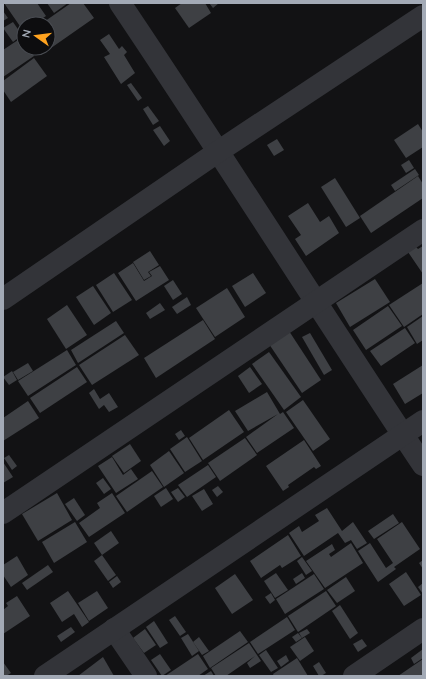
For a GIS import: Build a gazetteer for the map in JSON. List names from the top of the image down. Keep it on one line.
{"north":"left"}
